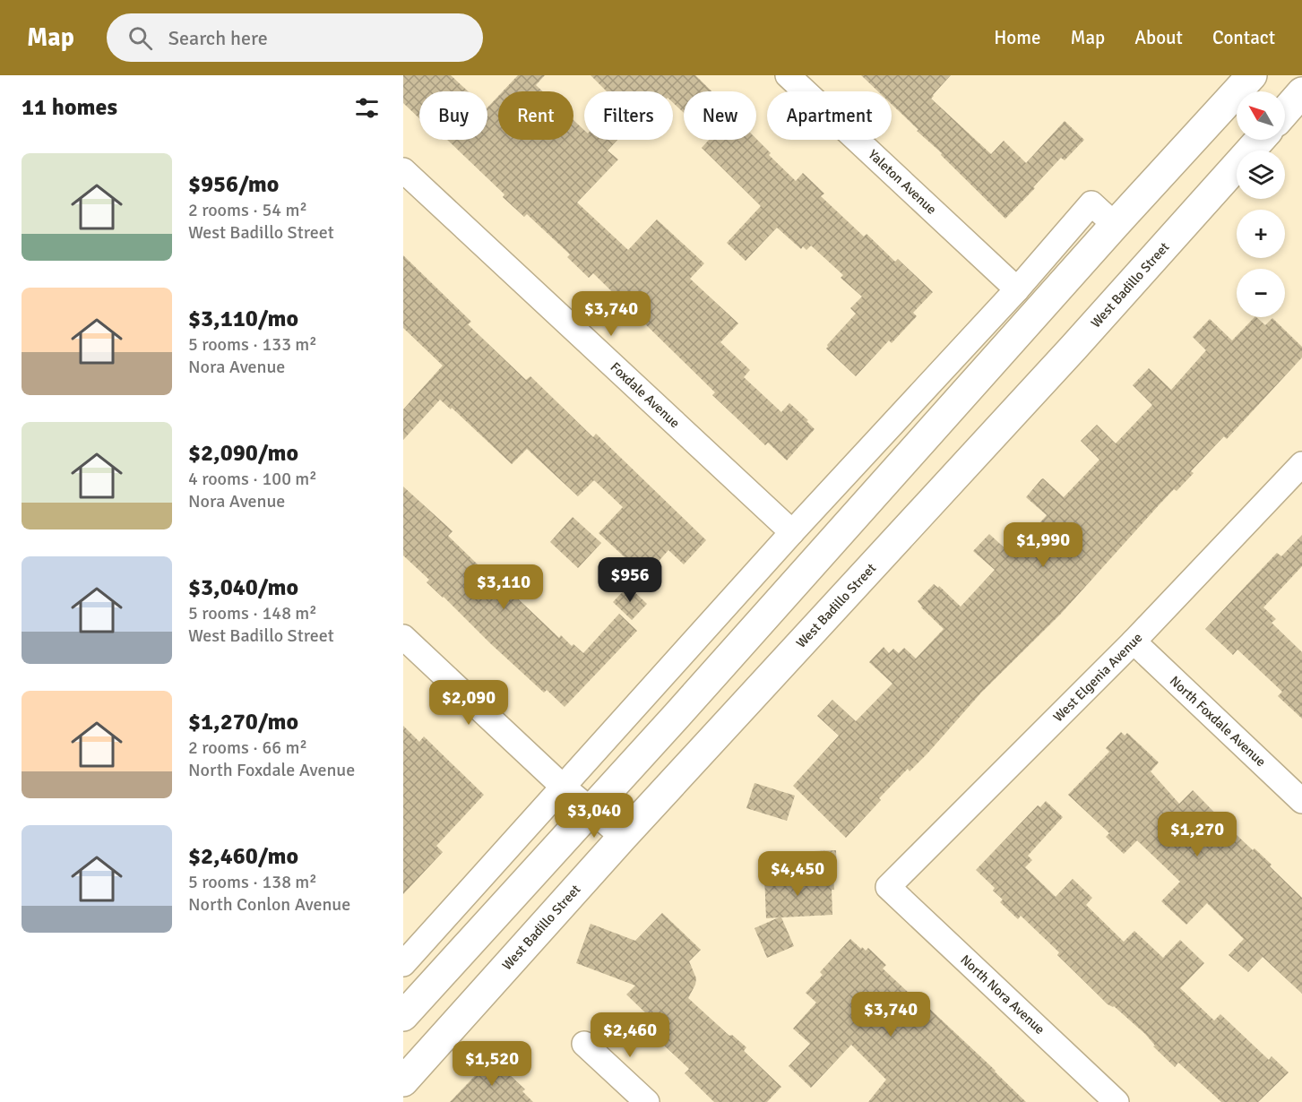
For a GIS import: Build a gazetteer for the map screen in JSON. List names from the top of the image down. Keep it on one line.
{"streets":{"main road":["West Badillo Street"],"street":["Yaleton Avenue","Foxdale Avenue","West Elgenia Avenue","North Foxdale Avenue","North Nora Avenue"]},"crossings":[["West Elgenia Avenue","North Foxdale Avenue"],["West Elgenia Avenue","North Nora Avenue"]],"north":"top left","page":{"header":"Map","search":"Search here","nav":["Home","Map","About","Contact"],"heading":"11 homes","map_buttons":["+","−"],"chip":["Buy","Rent","Filters","New","Apartment"],"list":[{"name":"$956/mo","note":"2 rooms · 54 m² · West Badillo Street"},{"name":"$3,110/mo","note":"5 rooms · 133 m² · Nora Avenue"},{"name":"$2,090/mo","note":"4 rooms · 100 m² · Nora Avenue"},{"name":"$3,040/mo","note":"5 rooms · 148 m² · West Badillo Street"},{"name":"$1,270/mo","note":"2 rooms · 66 m² · North Foxdale Avenue"},{"name":"$2,460/mo","note":"5 rooms · 138 m² · North Conlon Avenue"}],"price":["$3,740","$1,990","$956","$3,110","$2,090","$3,040","$1,270","$4,450","$3,740","$2,460","$1,520"]}}
